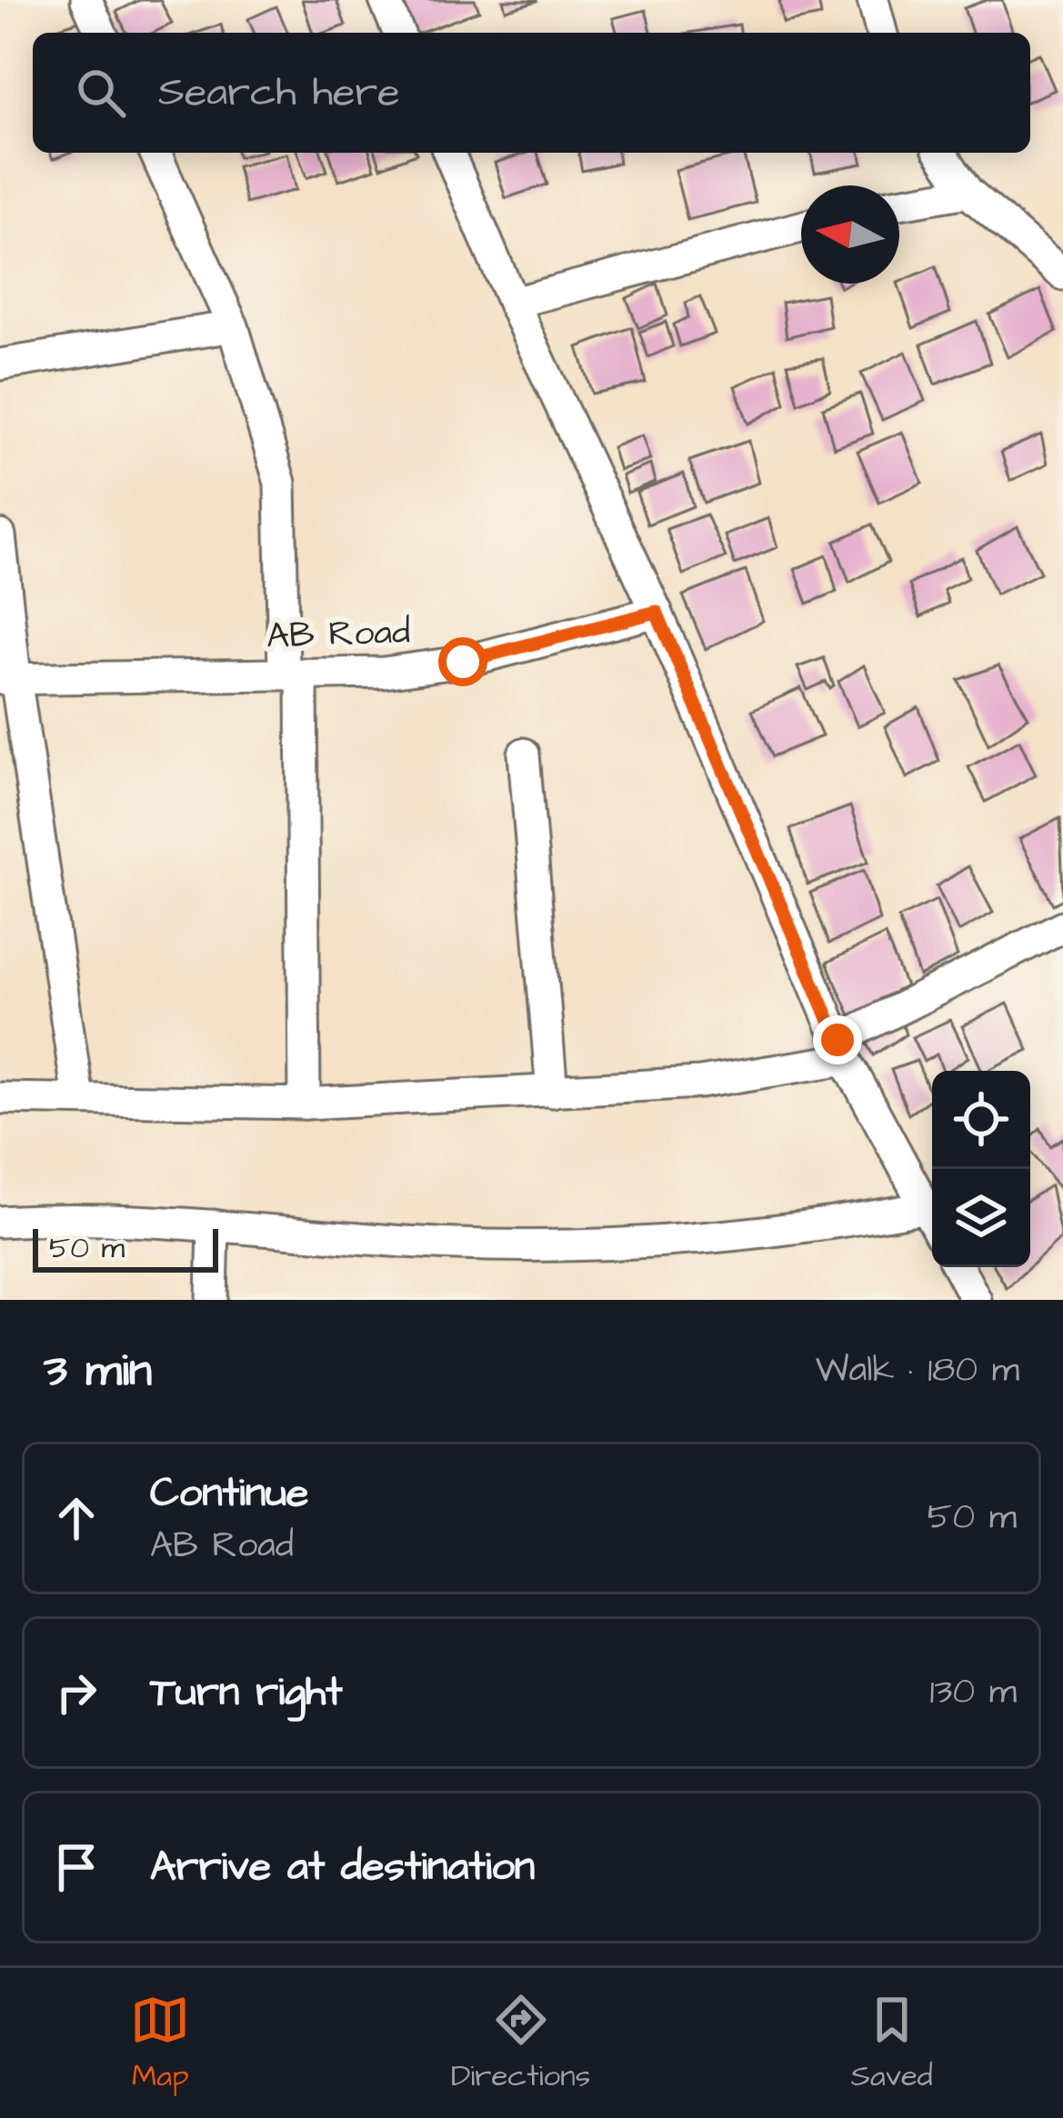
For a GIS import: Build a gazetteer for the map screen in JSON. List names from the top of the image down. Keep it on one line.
{"streets":{"street":["AB Road"]},"scale_bar":"50 m","north":"left","page":{"search":"Search here","scale":"50 m","heading":["3 min","Walk · 180 m"],"list":[["Continue","AB Road","50 m"],["Turn right","130 m"],"Arrive at destination"],"nav":["Map","Directions","Saved"]}}
